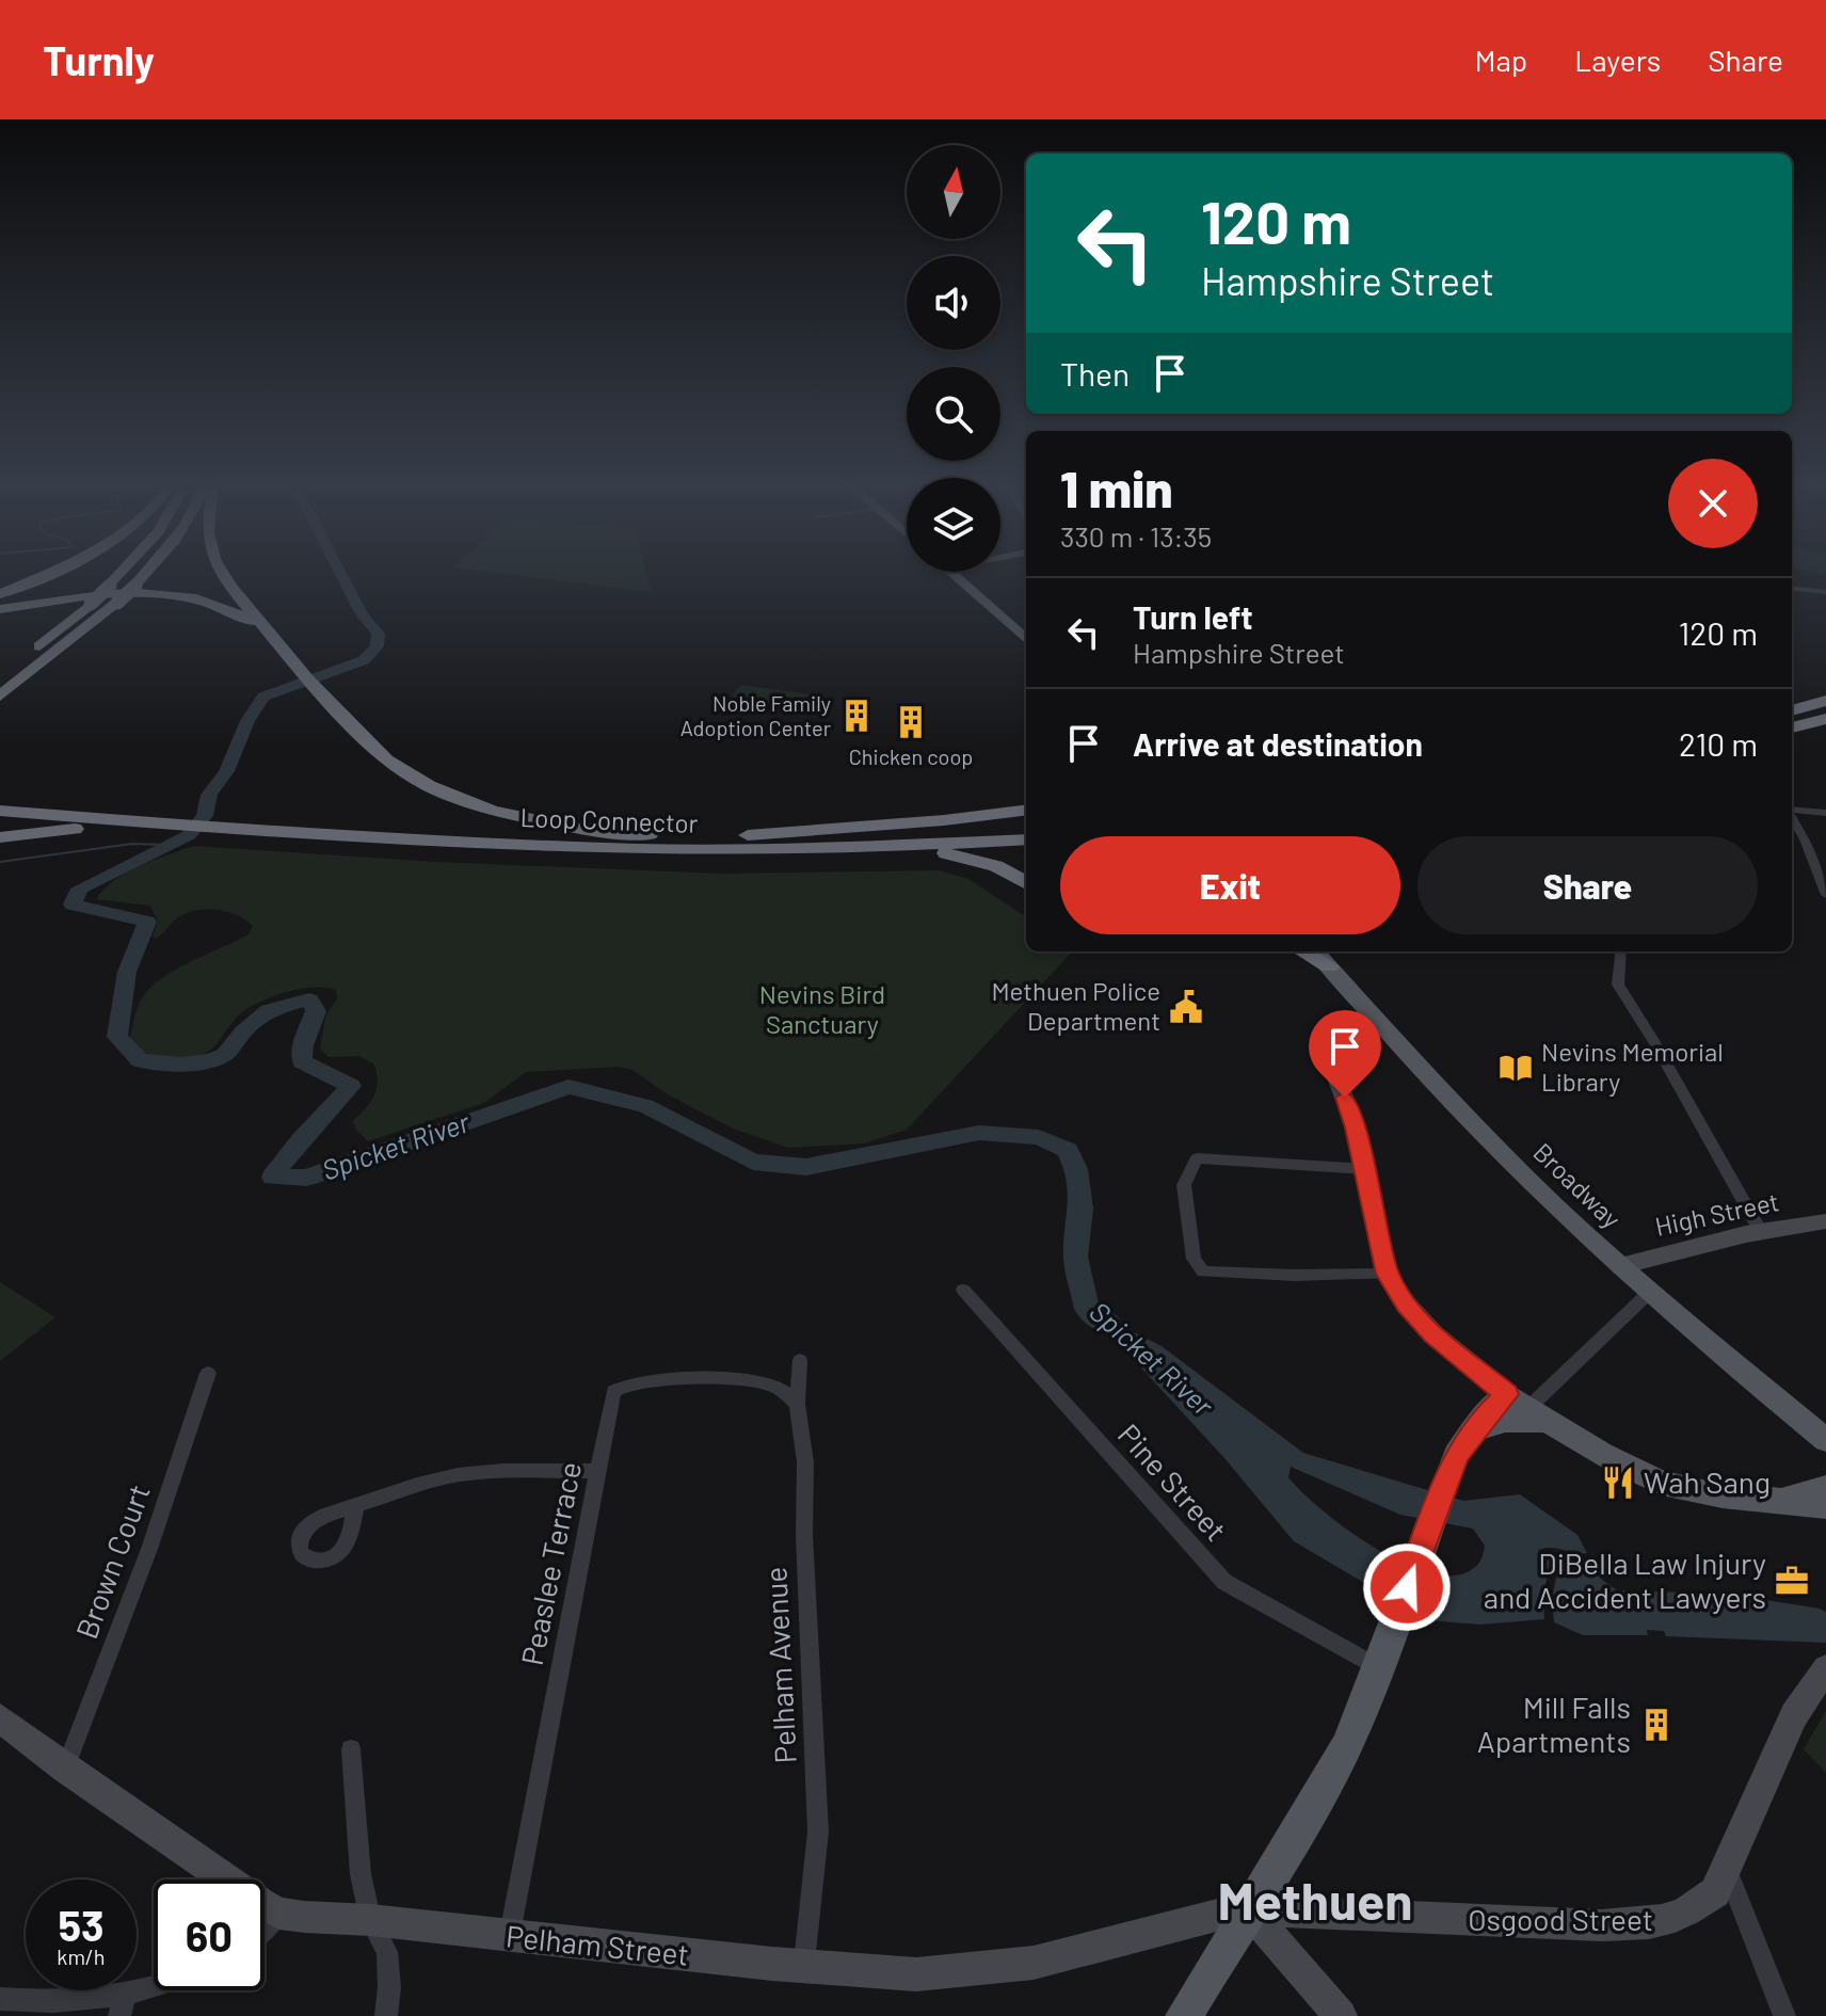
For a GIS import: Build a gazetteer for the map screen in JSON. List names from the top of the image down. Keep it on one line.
{"streets":{"highway":["Loop Connector"],"main road":["Broadway","High Street","Osgood Street","Pelham Street"],"street":["Pine Street","Brown Court","Peaslee Terrace","Pelham Avenue"]},"crossings":[["Broadway","High Street"],["Peaslee Terrace","Pelham Avenue"],["Peaslee Terrace","Pelham Street"],["Pelham Avenue","Pelham Street"],["Osgood Street","Pelham Street"]],"districts":["Methuen"],"water":["Spicket River"],"parks":["Nevins Bird Sanctuary"],"places":{"building":["Noble Family Adoption Center","Chicken coop","Mill Falls Apartments"],"public building":["Methuen Police Department"],"library":["Nevins Memorial Library"],"restaurant":["Wah Sang"],"office":["DiBella Law Injury and Accident Lawyers"]},"north":"top","page":{"header":"Turnly","nav":["Map","Layers","Share"],"turn":["120 m","Hampshire Street"],"then":"Then","heading":["1 min","330 m · 13:35"],"list":[{"name":"Turn left","note":"Hampshire Street","value":"120 m"},{"name":"Arrive at destination","value":"210 m"}],"buttons":["Exit","Share"],"speed":"53 km/h","limit":"60"}}
